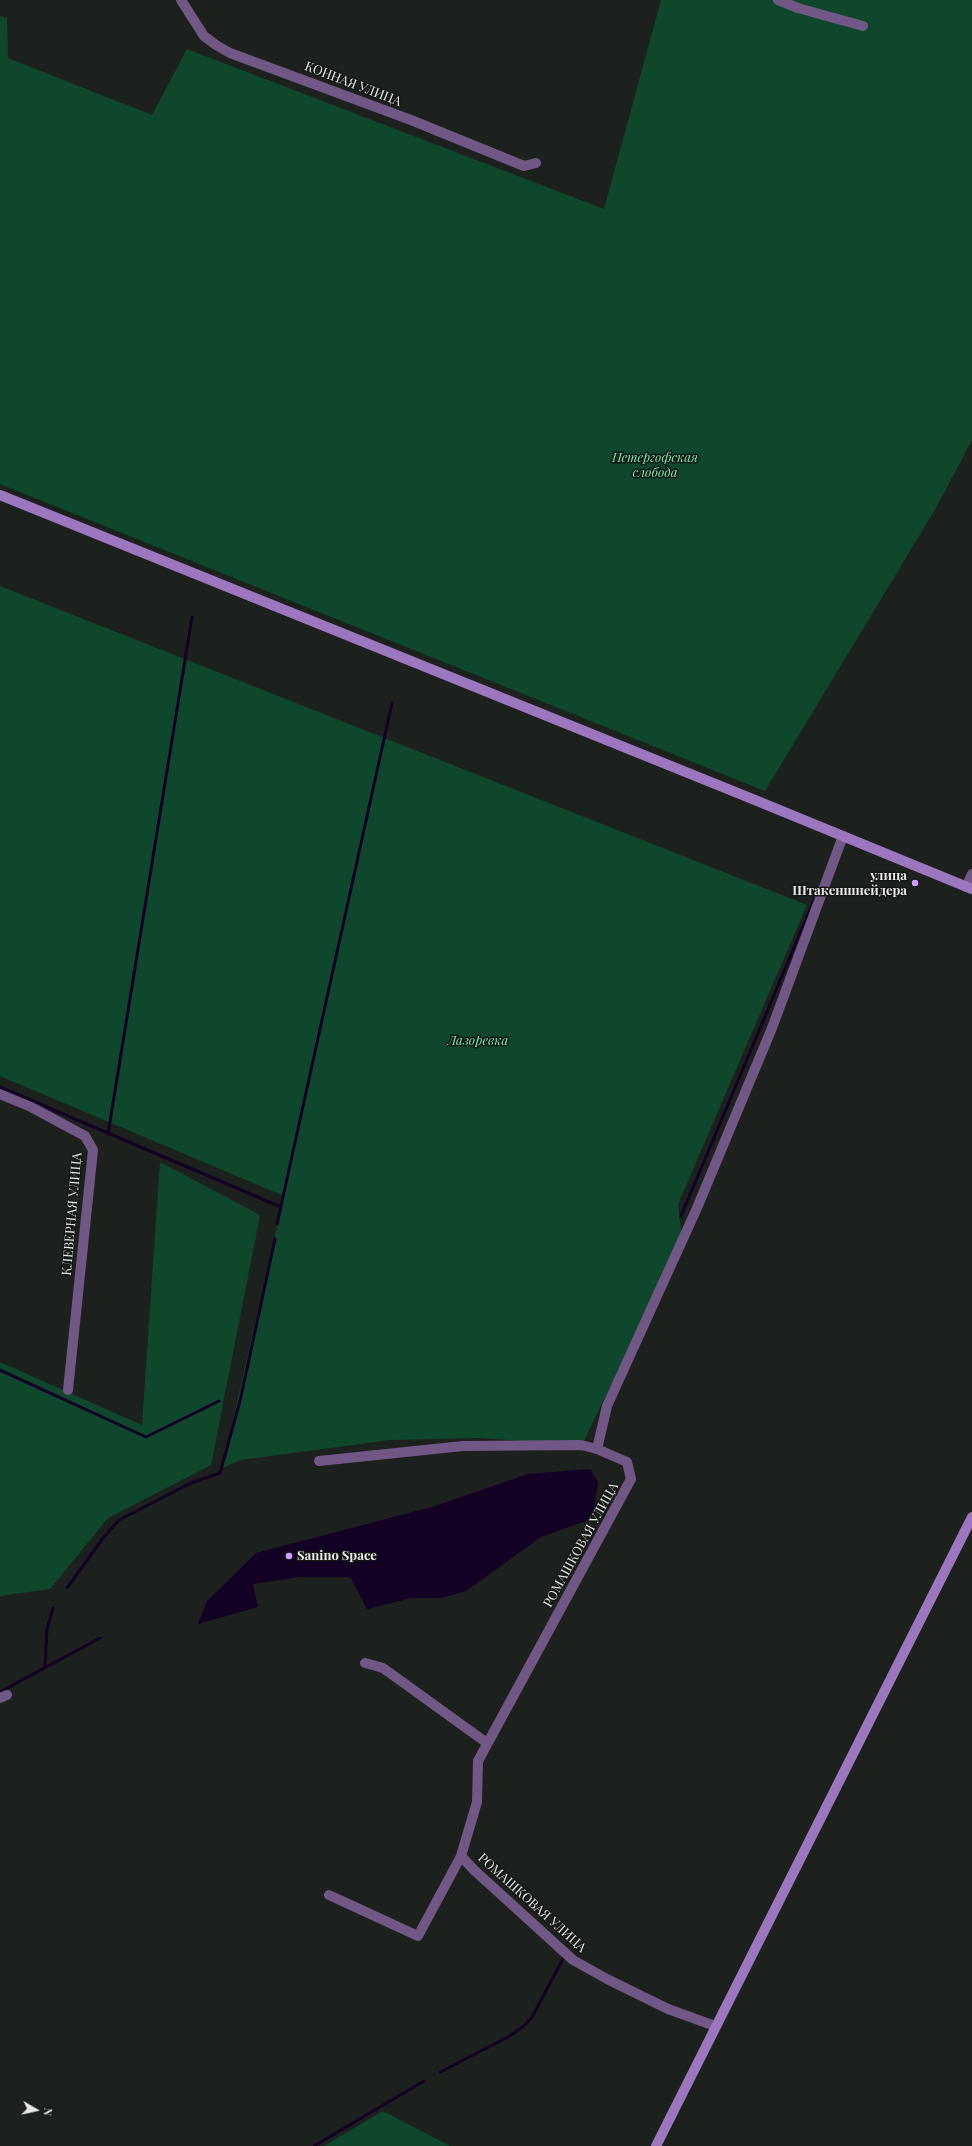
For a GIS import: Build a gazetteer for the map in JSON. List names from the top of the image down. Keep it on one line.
{"streets":{"street":["КОННАЯ УЛИЦА","КЛЕВЕРНАЯ УЛИЦА","РОМАШКОВАЯ УЛИЦА"]},"parks":["Петергофская слобода","Лазоревка"],"places":["улица Штакеншнейдера","Sanino Space"],"north":"right"}
